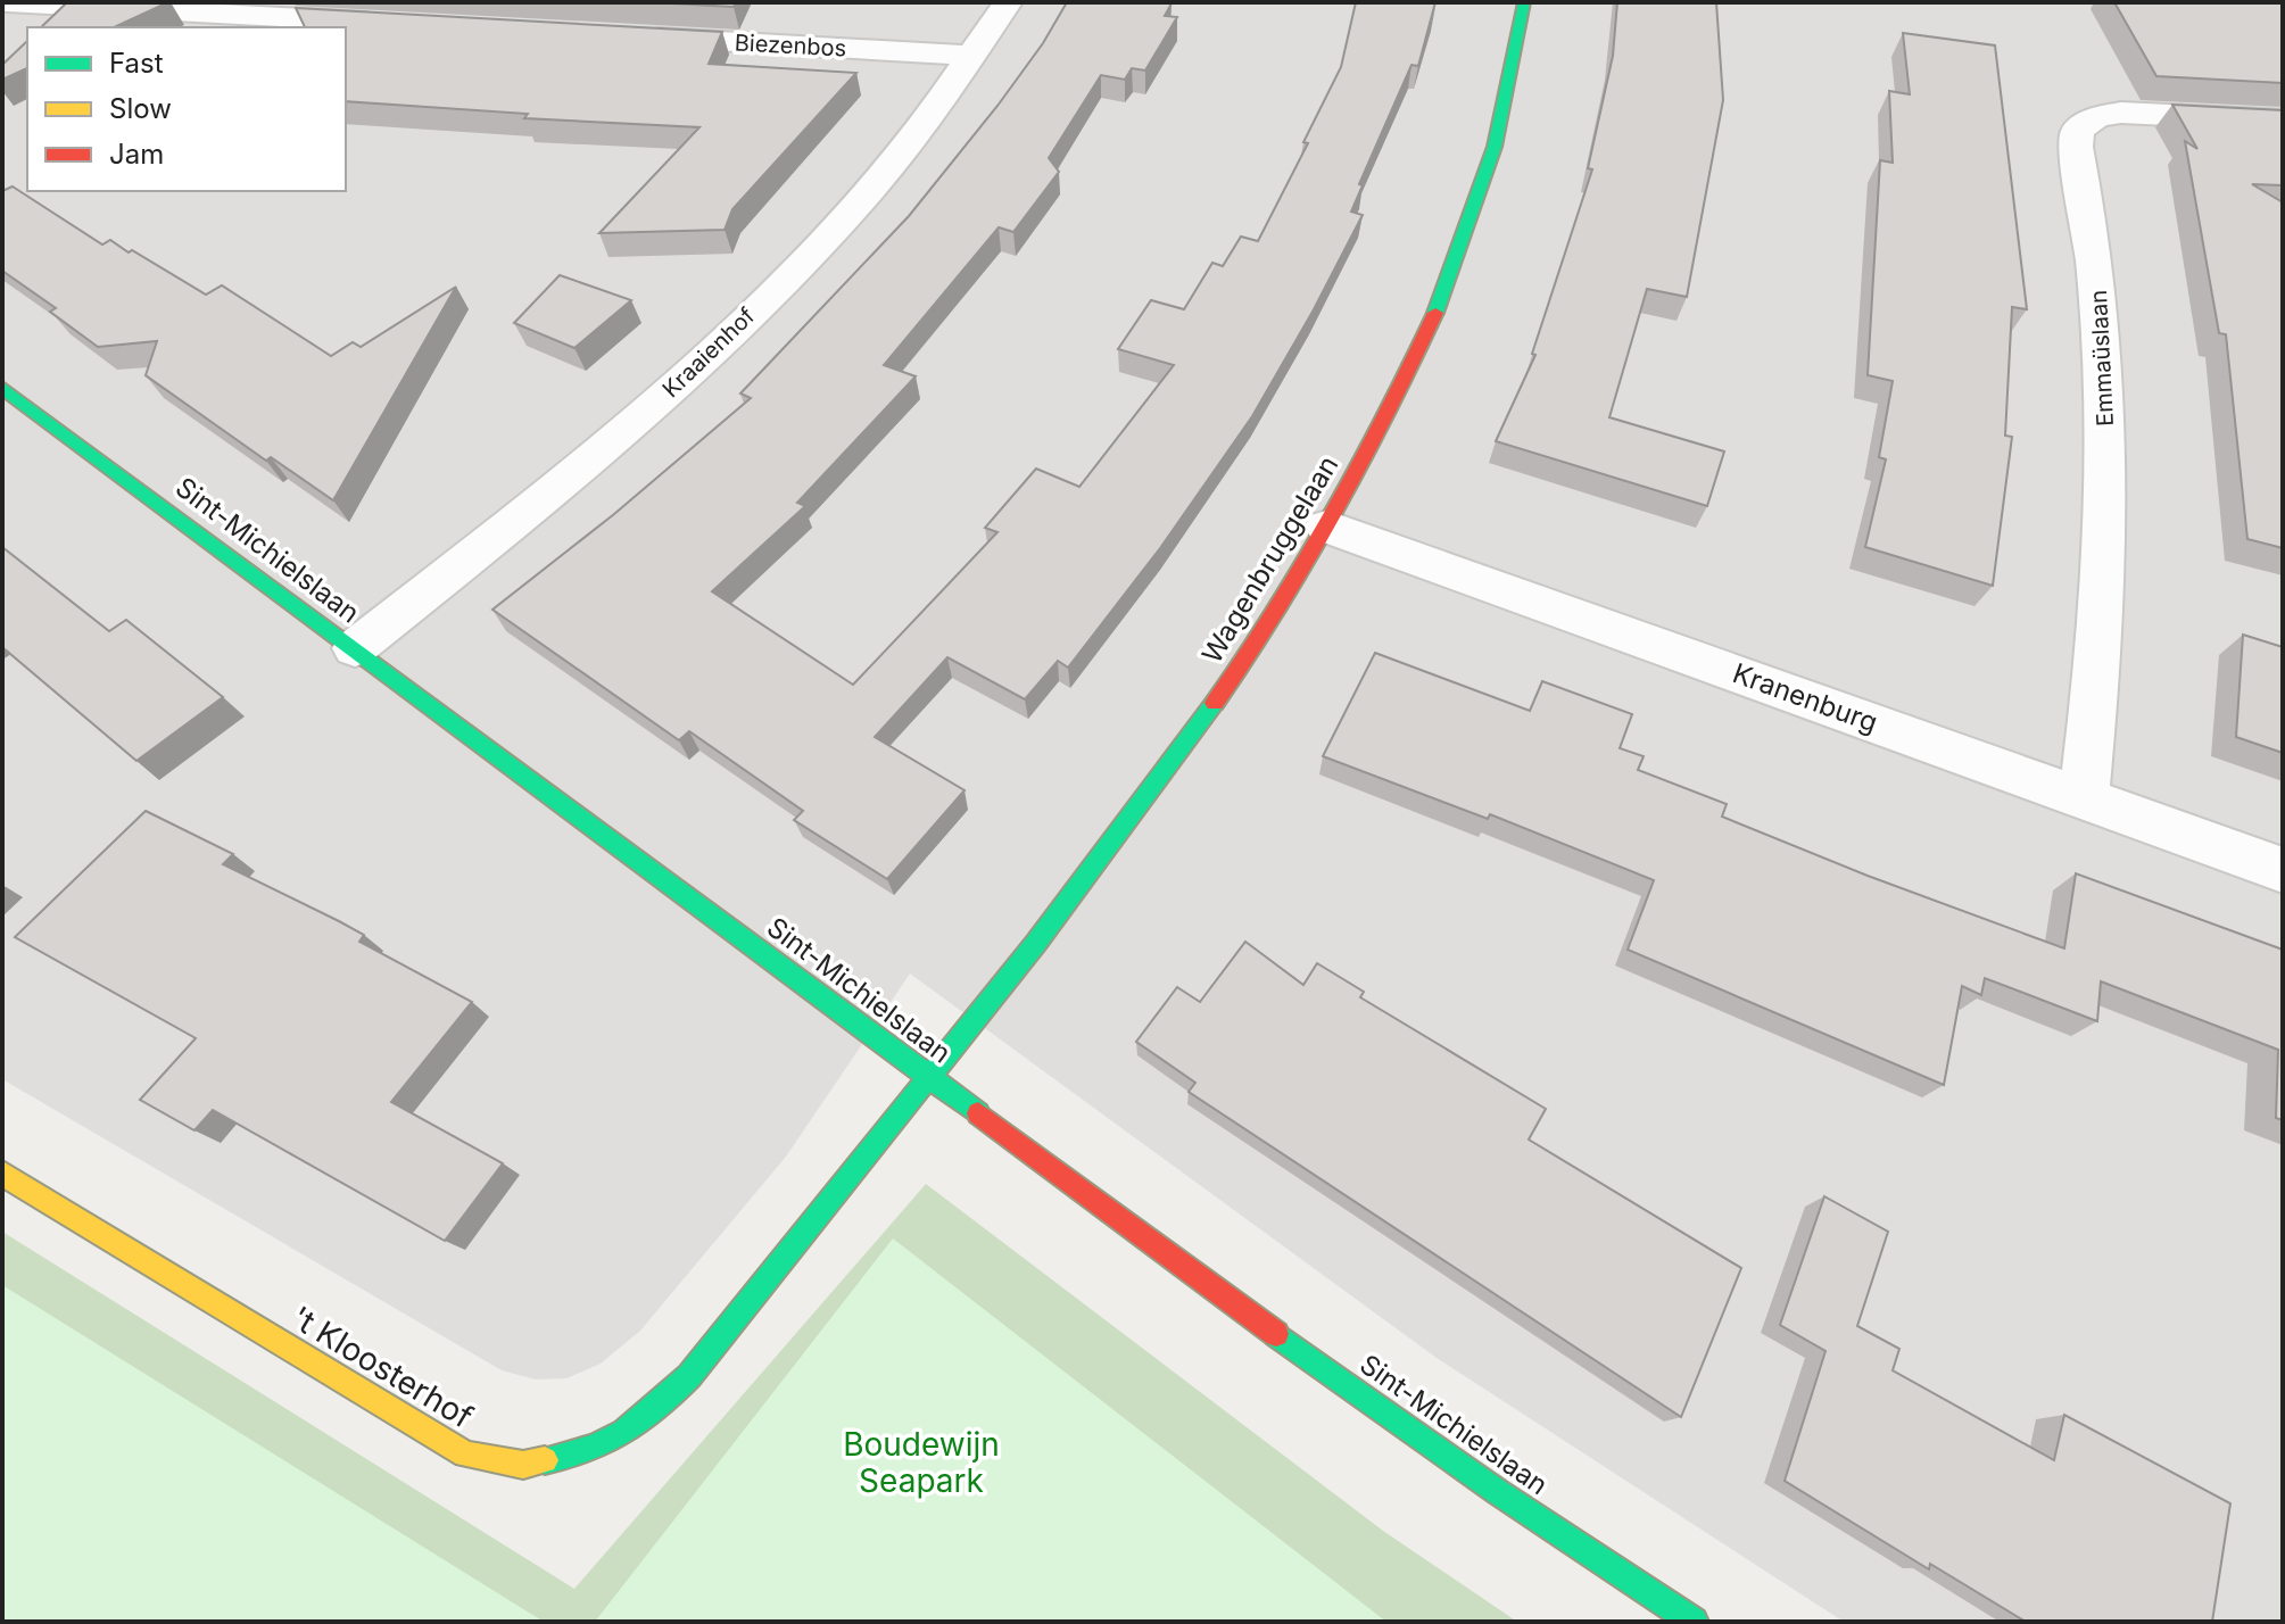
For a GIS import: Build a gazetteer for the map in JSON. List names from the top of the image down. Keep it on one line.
{"streets":{"street":["Biezenbos","Kraaienhof","Emmaüslaan","Sint-Michielslaan","Wagenbruggelaan","Kranenburg","'t Kloosterhof"]},"crossings":[["Biezenbos","Kraaienhof"],["Kraaienhof","Sint-Michielslaan"],["Emmaüslaan","Kranenburg"],["Sint-Michielslaan","Wagenbruggelaan"],["Sint-Michielslaan","'t Kloosterhof"],["Wagenbruggelaan","Kranenburg"],["Wagenbruggelaan","'t Kloosterhof"]],"parks":["Boudewijn Seapark"],"legend":["Fast","Slow","Jam"]}
